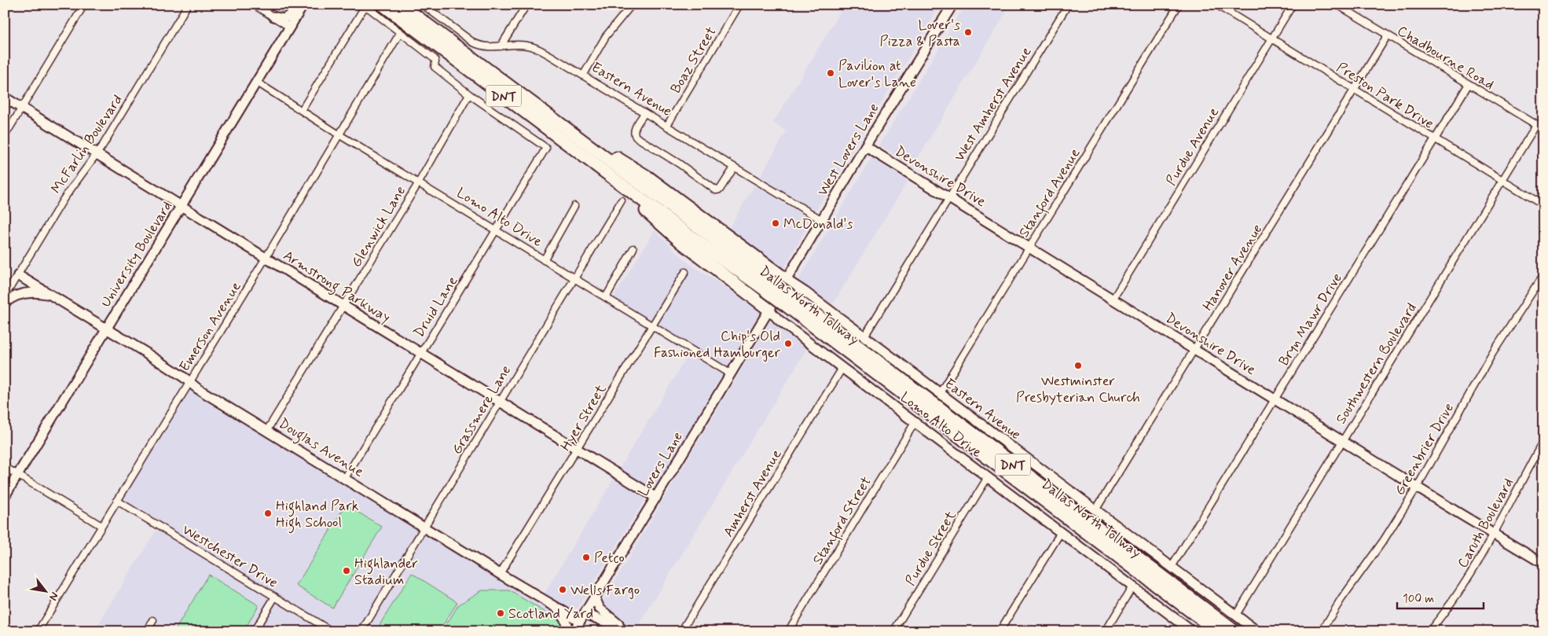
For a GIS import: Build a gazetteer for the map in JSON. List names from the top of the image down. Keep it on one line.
{"streets":{"highway":["DNT","Dallas North Tollway"],"street":["Chadbourne Road","Boaz Street","Eastern Avenue","Preston Park Drive","West Amherst Avenue","McFarlin Boulevard","Purdue Avenue","West Lovers Lane","Devonshire Drive","Stanford Avenue","Lomo Alto Drive","Glenwick Lane","University Boulevard","Hanover Avenue","Armstrong Parkway","Druid Lane","Bryn Mawr Drive","Emerson Avenue","Southwestern Boulevard","Grassmere Lane","Hyer Street","Douglas Avenue","Greenbrier Drive","Lovers Lane","Amherst Avenue","Stanford Street","Caruth Boulevard","Purdue Street","Westchester Drive"]},"crossings":[["Chadbourne Road","Hanover Avenue"],["Chadbourne Road","Bryn Mawr Drive"],["Chadbourne Road","Southwestern Boulevard"],["Boaz Street","Eastern Avenue"],["Eastern Avenue","West Amherst Avenue"],["Eastern Avenue","West Lovers Lane"],["Eastern Avenue","Stanford Avenue"],["Eastern Avenue","Hanover Avenue"],["Eastern Avenue","Bryn Mawr Drive"],["Eastern Avenue","Southwestern Boulevard"],["Preston Park Drive","Purdue Avenue"],["Preston Park Drive","Hanover Avenue"],["Preston Park Drive","Bryn Mawr Drive"],["Preston Park Drive","Southwestern Boulevard"],["West Amherst Avenue","Devonshire Drive"],["McFarlin Boulevard","Armstrong Parkway"],["McFarlin Boulevard","Douglas Avenue"],["Purdue Avenue","Devonshire Drive"],["West Lovers Lane","Devonshire Drive"],["West Lovers Lane","Lomo Alto Drive"],["West Lovers Lane","Lovers Lane"],["Devonshire Drive","Stanford Avenue"],["Devonshire Drive","Hanover Avenue"],["Devonshire Drive","Bryn Mawr Drive"],["Devonshire Drive","Southwestern Boulevard"],["Devonshire Drive","Greenbrier Drive"],["Devonshire Drive","Caruth Boulevard"],["Lomo Alto Drive","Glenwick Lane"],["Lomo Alto Drive","University Boulevard"],["Lomo Alto Drive","Druid Lane"],["Lomo Alto Drive","Emerson Avenue"],["Lomo Alto Drive","Grassmere Lane"],["Lomo Alto Drive","Hyer Street"],["Lomo Alto Drive","Lovers Lane"],["Lomo Alto Drive","Amherst Avenue"],["Lomo Alto Drive","Stanford Street"],["Lomo Alto Drive","Purdue Street"],["Glenwick Lane","Armstrong Parkway"],["Glenwick Lane","Druid Lane"],["Glenwick Lane","Douglas Avenue"],["University Boulevard","Armstrong Parkway"],["University Boulevard","Douglas Avenue"],["Armstrong Parkway","Druid Lane"],["Armstrong Parkway","Emerson Avenue"],["Armstrong Parkway","Grassmere Lane"],["Armstrong Parkway","Hyer Street"],["Armstrong Parkway","Lovers Lane"],["Druid Lane","Douglas Avenue"],["Emerson Avenue","Douglas Avenue"],["Emerson Avenue","Westchester Drive"],["Grassmere Lane","Douglas Avenue"],["Hyer Street","Douglas Avenue"],["Douglas Avenue","Lovers Lane"]],"places":["Lover's Pizza & Pasta","Pavilion at Lover's Lane","McDonald's","Chip's Old Fashioned Hamburger","Westminster Presbyterian Church","Highland Park High School","Petco","Highlander Stadium","Wells Fargo","Scotland Yard"],"scale_bar":"100 m","north":"bottom right"}
